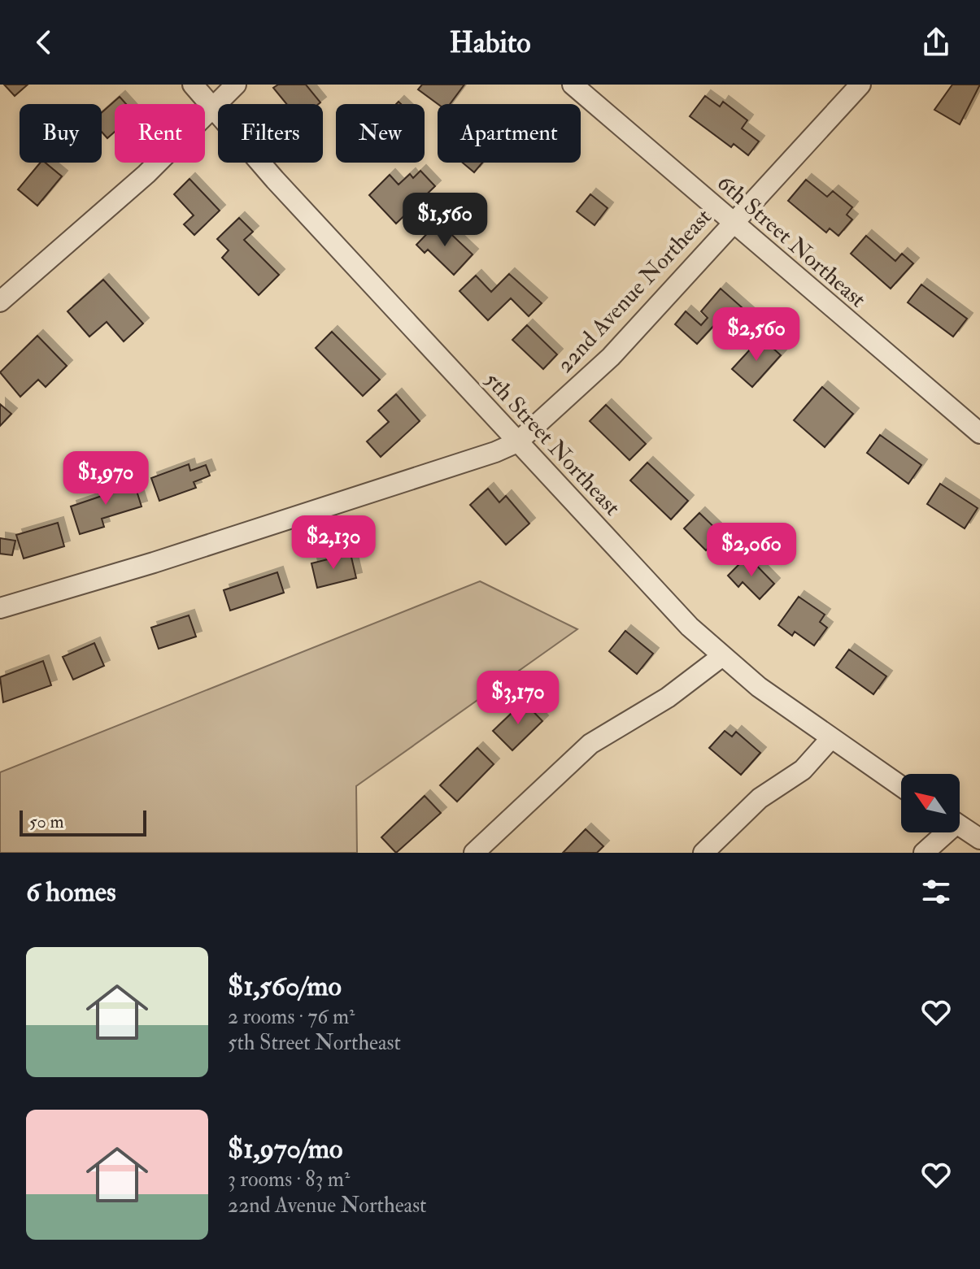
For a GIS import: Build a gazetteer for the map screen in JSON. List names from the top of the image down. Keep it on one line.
{"streets":{"street":["6th Street Northeast","22nd Avenue Northeast","5th Street Northeast"]},"crossings":[["6th Street Northeast","22nd Avenue Northeast"],["22nd Avenue Northeast","5th Street Northeast"]],"scale_bar":"50 m","north":"top left","page":{"header":"Habito","chip":["Buy","Rent","Filters","New","Apartment"],"price":["$1,560","$2,560","$1,970","$2,130","$2,060","$3,170"],"scale":"50 m","heading":"6 homes","list":[{"name":"$1,560/mo","note":"2 rooms · 76 m² · 5th Street Northeast"},{"name":"$1,970/mo","note":"3 rooms · 83 m² · 22nd Avenue Northeast"}]}}
